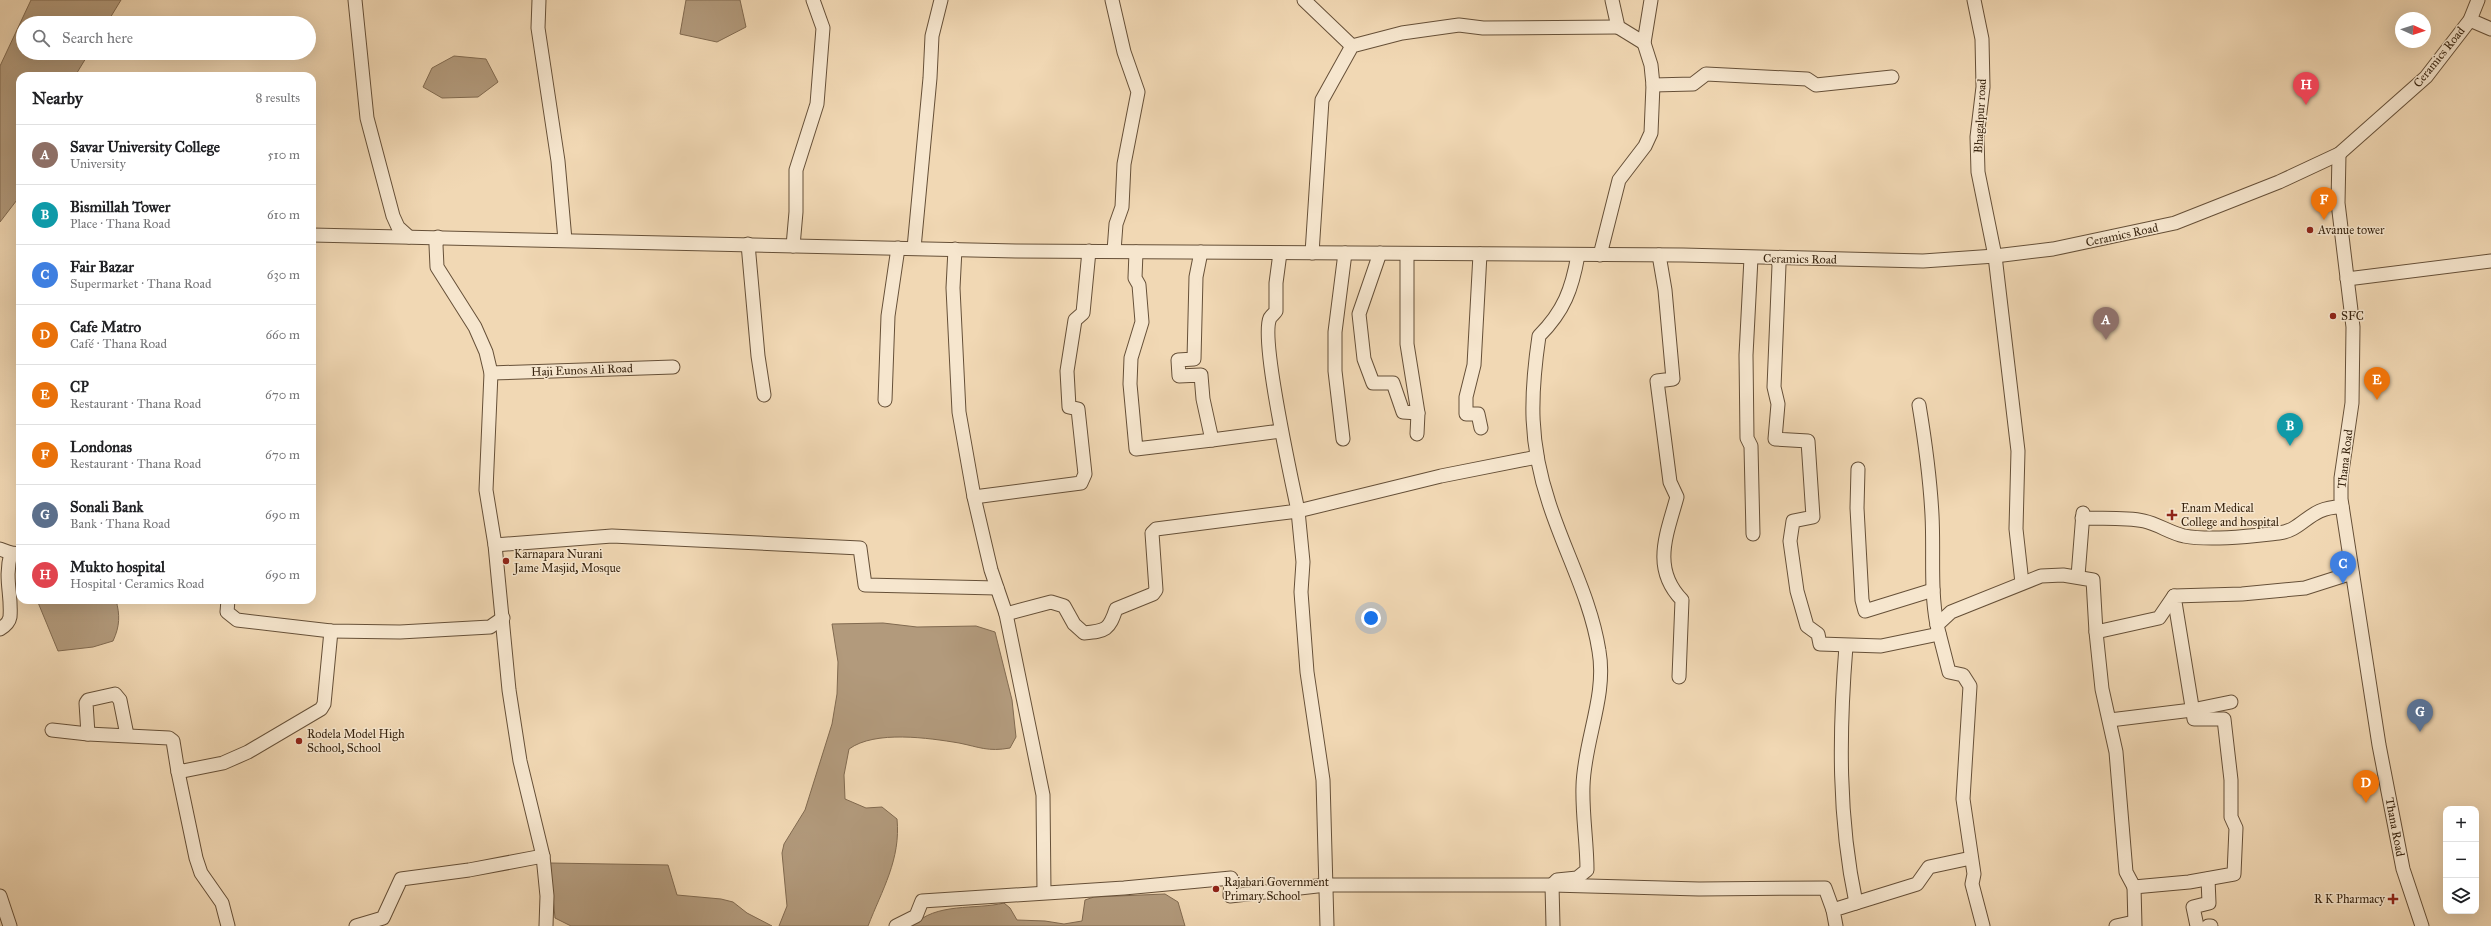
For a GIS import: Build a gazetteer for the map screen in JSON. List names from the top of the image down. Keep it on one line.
{"streets":{"street":["Ceramics Road","Bhagalpur road","Haji Eunos Ali Road","Thana Road"]},"crossings":[["Ceramics Road","Bhagalpur road"],["Ceramics Road","Thana Road"]],"places":{"other":["Avanue tower","SFC","Karnapara Nurani Jame Masjid, Mosque","Rodela Model High School, School","Rajabari Government Primary School"],"health":["Enam Medical College and hospital","R K Pharmacy"]},"north":"right","page":{"search":"Search here","pins":["H","F","A","E","B","C","G","D"],"heading":["Nearby","8 results"],"list":[{"mark":"A","name":"Savar University College","note":"University","value":"510 m"},{"mark":"B","name":"Bismillah Tower","note":"Place · Thana Road","value":"610 m"},{"mark":"C","name":"Fair Bazar","note":"Supermarket · Thana Road","value":"630 m"},{"mark":"D","name":"Cafe Matro","note":"Café · Thana Road","value":"660 m"},{"mark":"E","name":"CP","note":"Restaurant · Thana Road","value":"670 m"},{"mark":"F","name":"Londonas","note":"Restaurant · Thana Road","value":"670 m"},{"mark":"G","name":"Sonali Bank","note":"Bank · Thana Road","value":"690 m"},{"mark":"H","name":"Mukto hospital","note":"Hospital · Ceramics Road","value":"690 m"}],"map_buttons":["+","−"]}}
